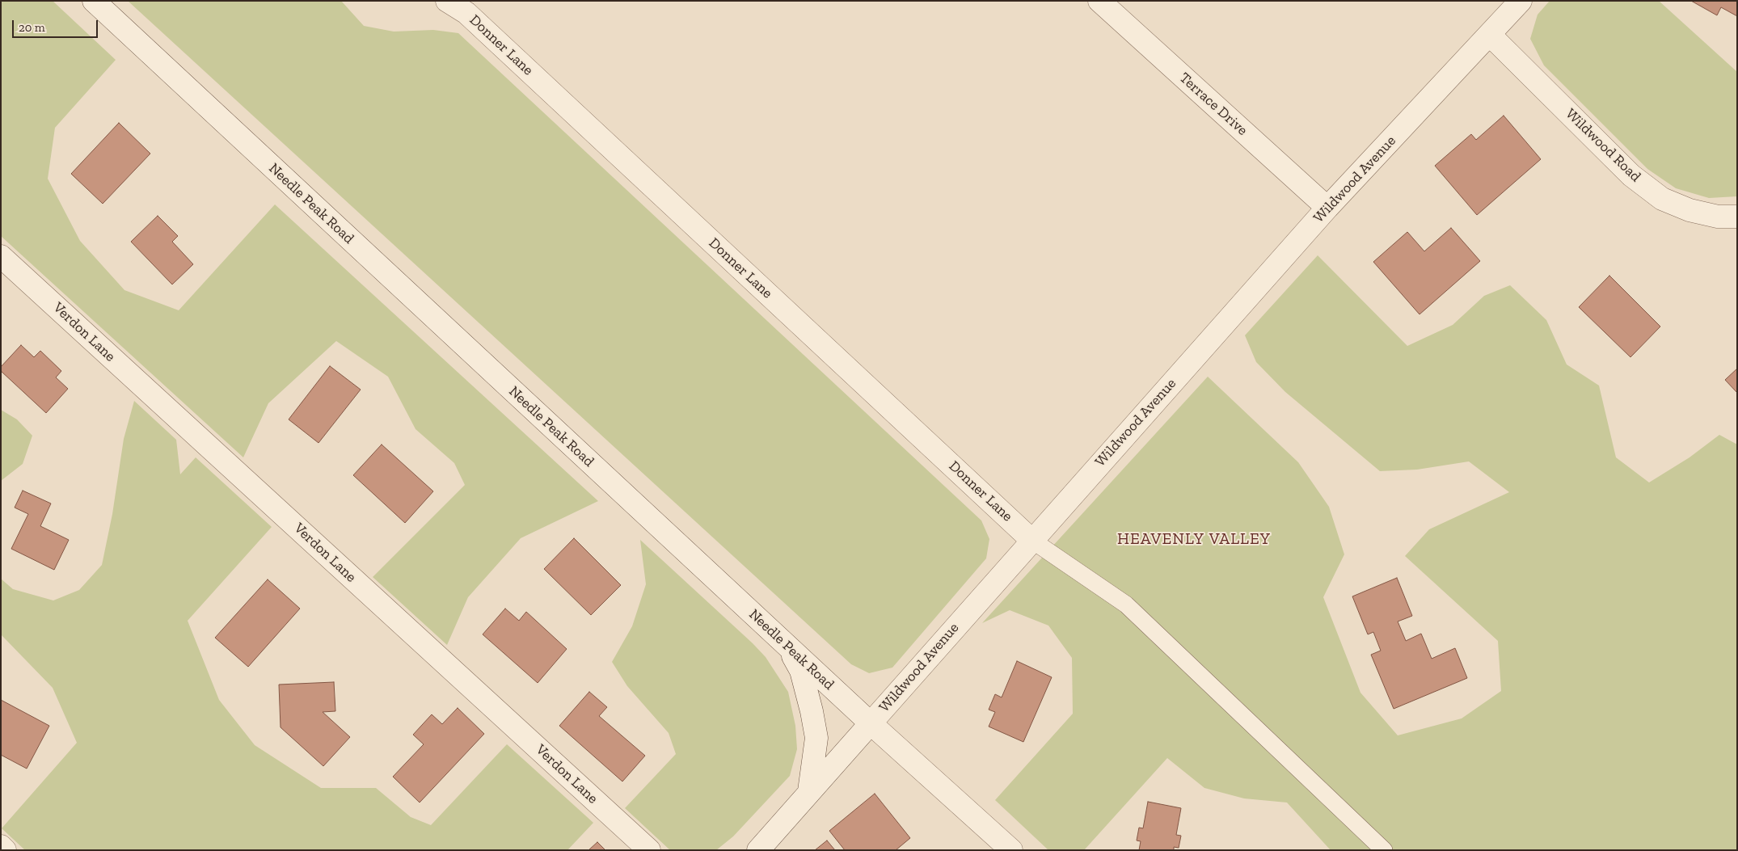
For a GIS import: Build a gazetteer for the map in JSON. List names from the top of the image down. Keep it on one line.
{"streets":{"street":["Donner Lane","Terrace Drive","Wildwood Road","Wildwood Avenue","Needle Peak Road","Verdon Lane"]},"crossings":[["Donner Lane","Wildwood Avenue"],["Terrace Drive","Wildwood Avenue"],["Wildwood Road","Wildwood Avenue"],["Wildwood Avenue","Needle Peak Road"]],"districts":["HEAVENLY VALLEY"],"scale_bar":"20 m"}
